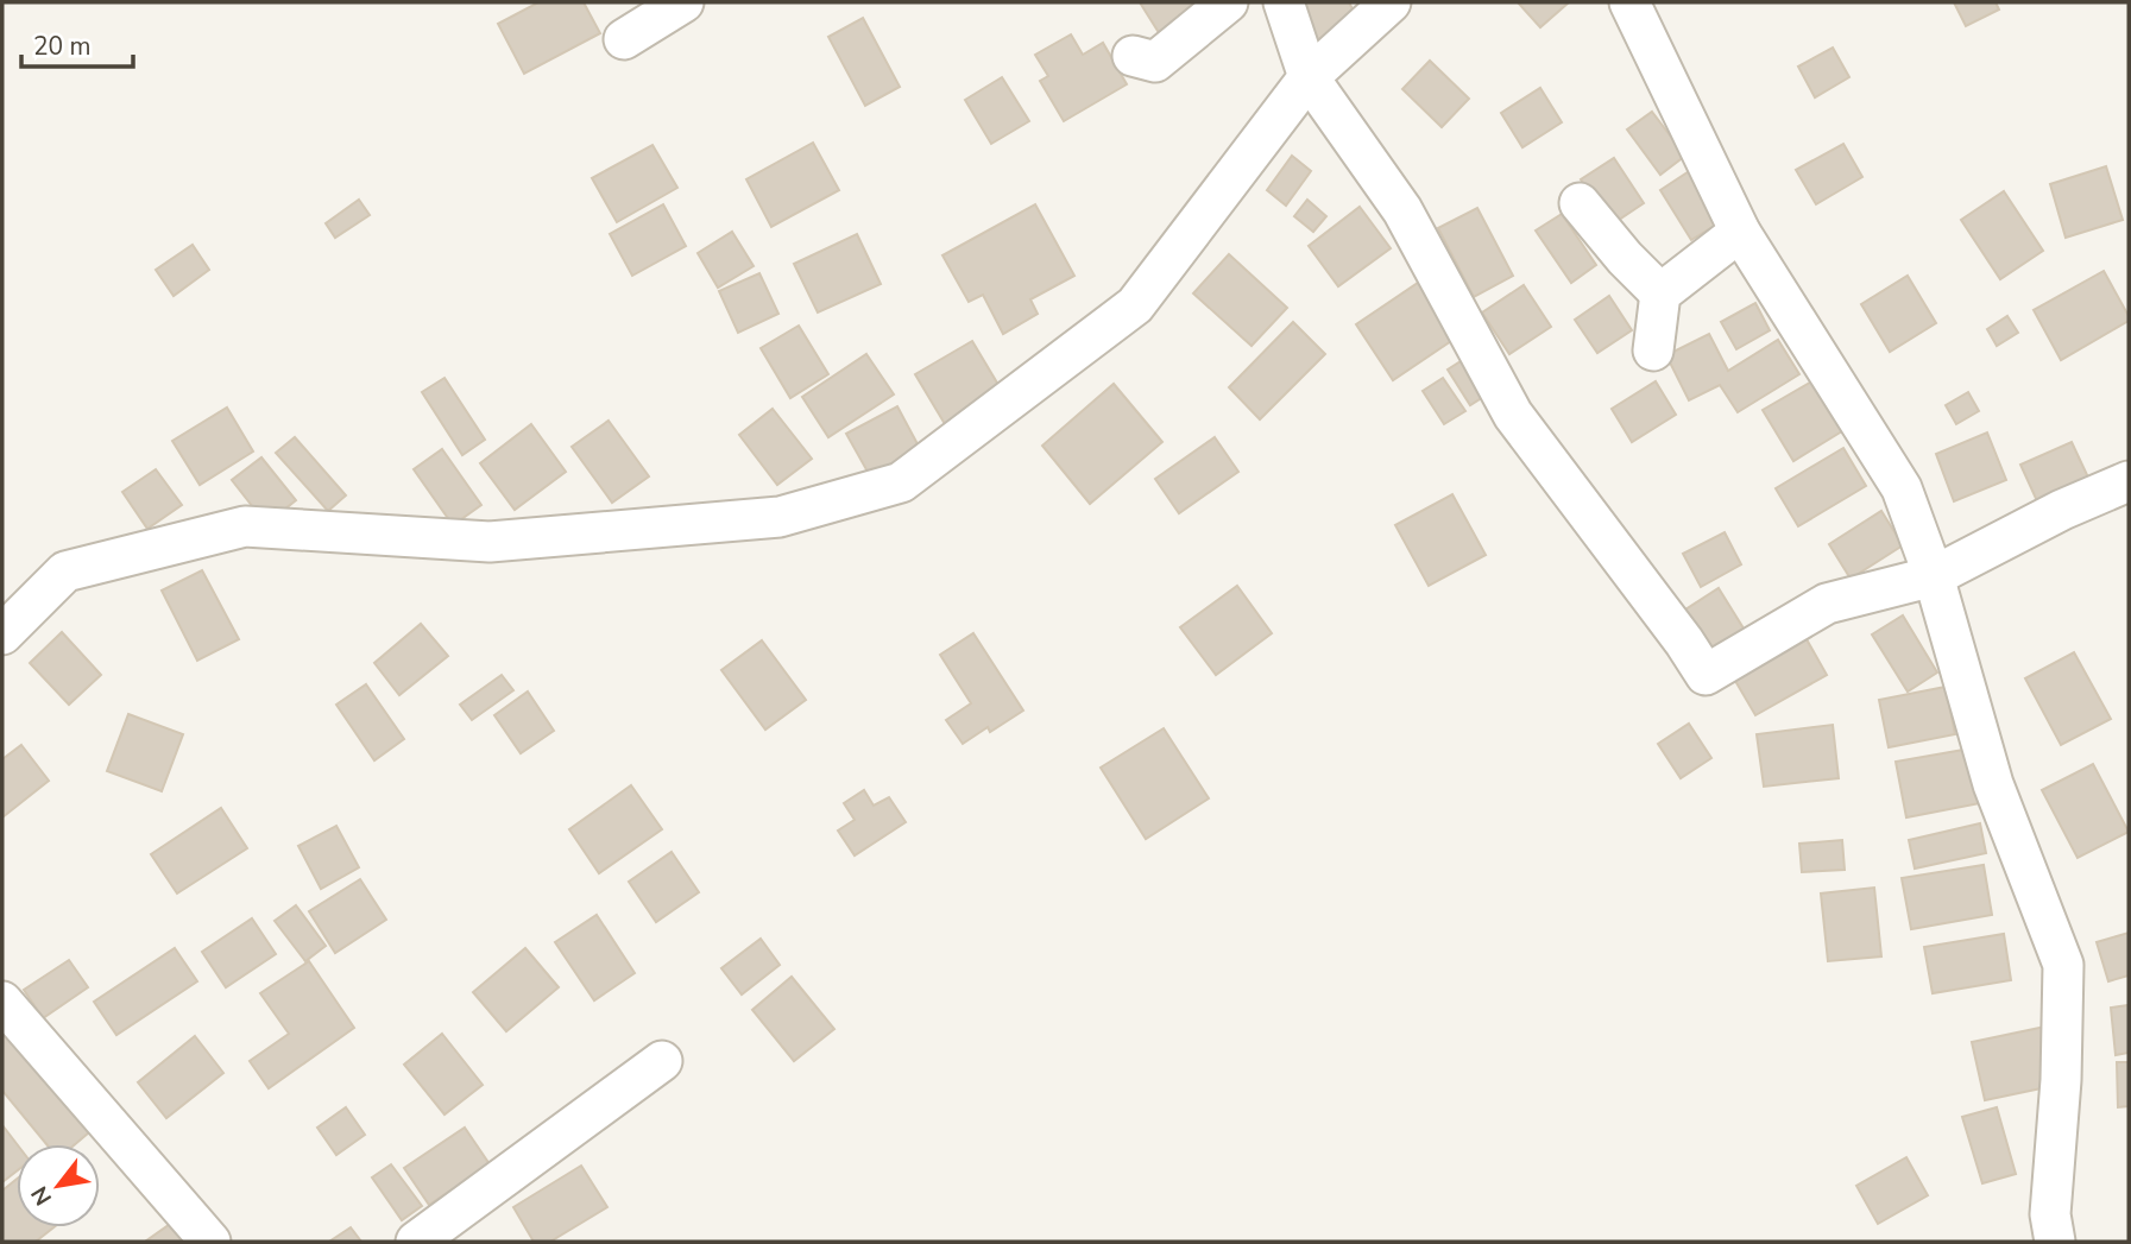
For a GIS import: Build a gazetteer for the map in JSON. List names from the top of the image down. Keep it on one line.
{"scale_bar":"20 m","north":"bottom left"}
